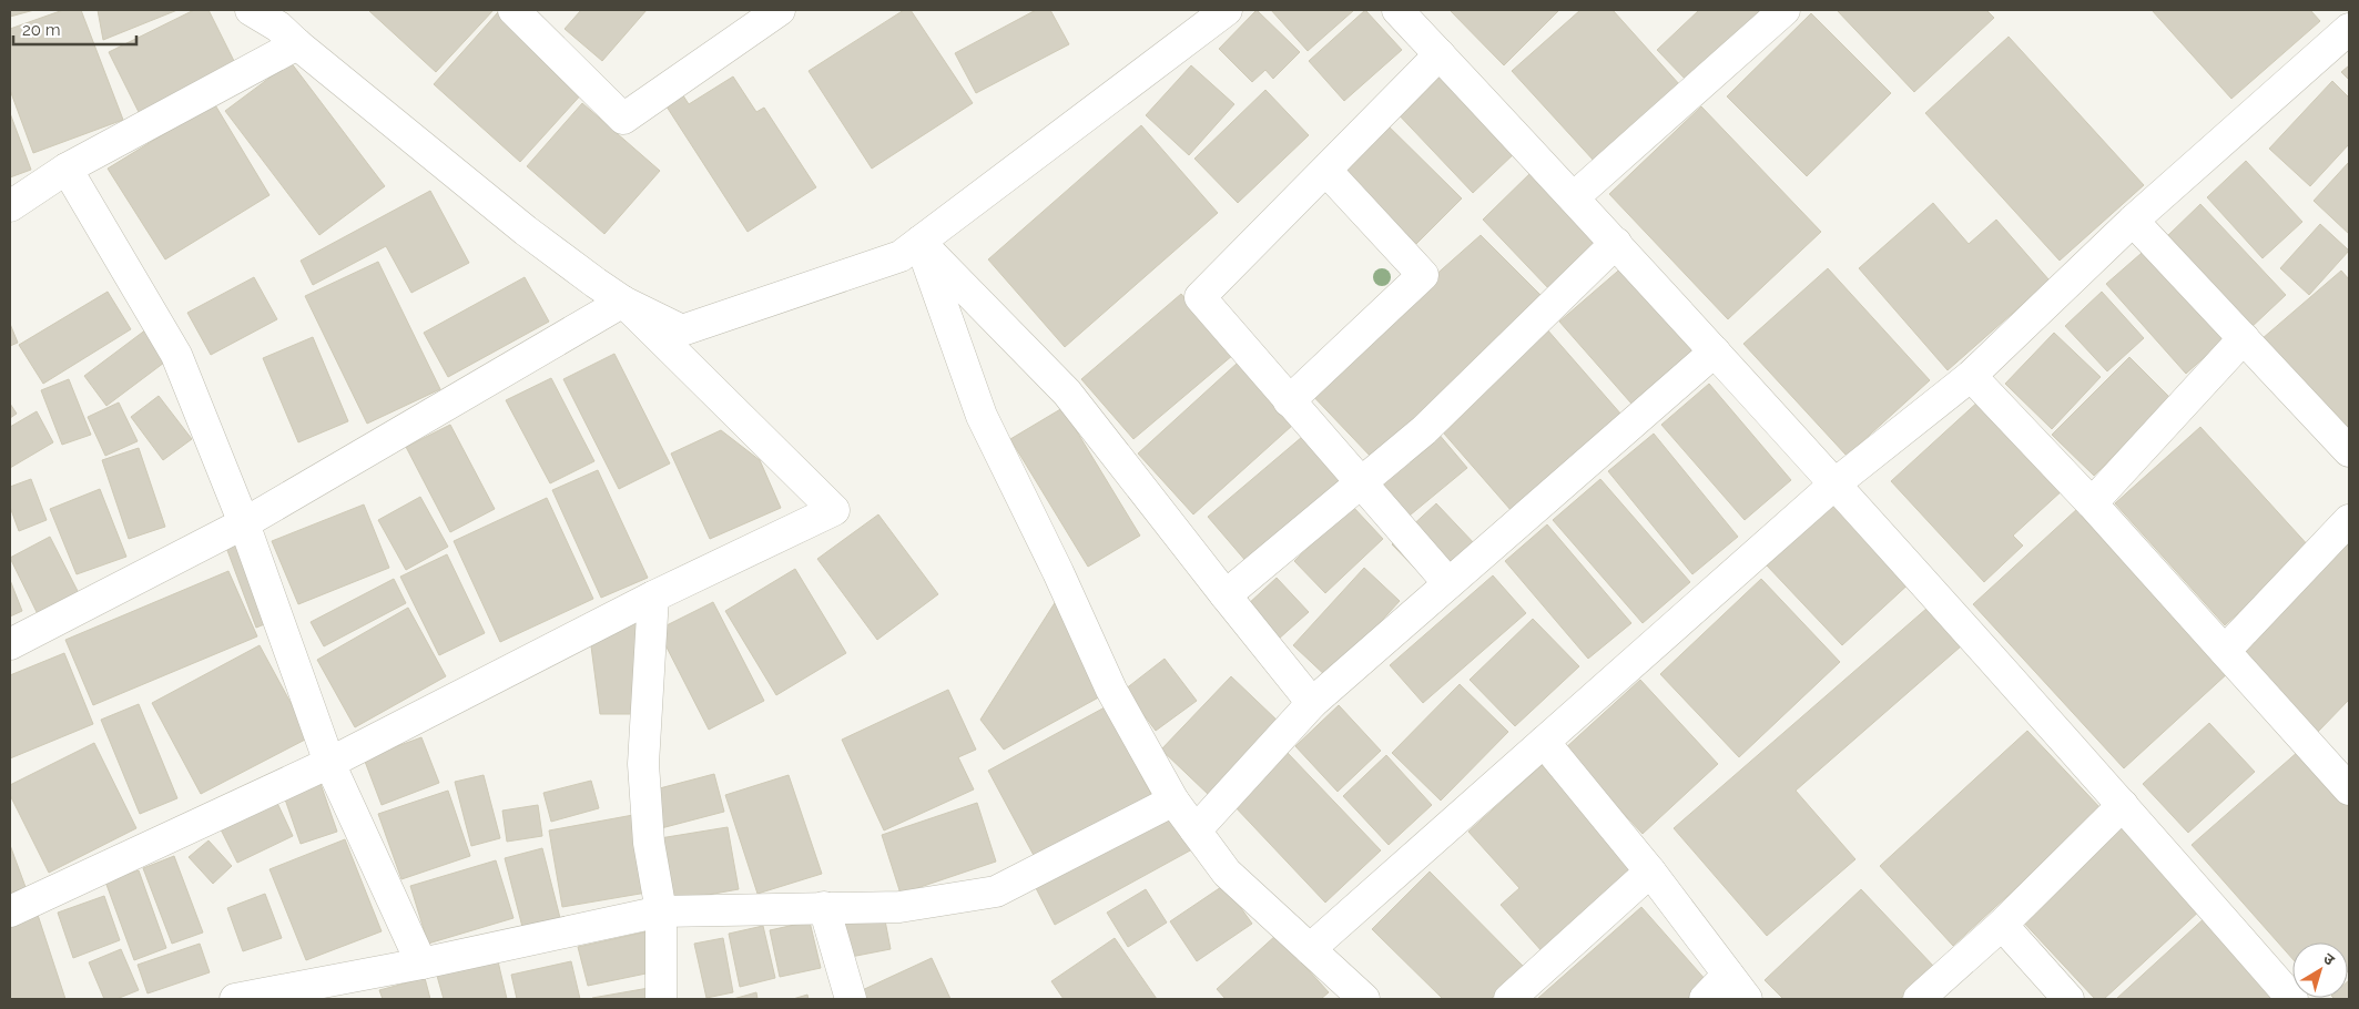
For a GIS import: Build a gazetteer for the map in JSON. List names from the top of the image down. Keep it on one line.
{"scale_bar":"20 m","north":"top right"}
